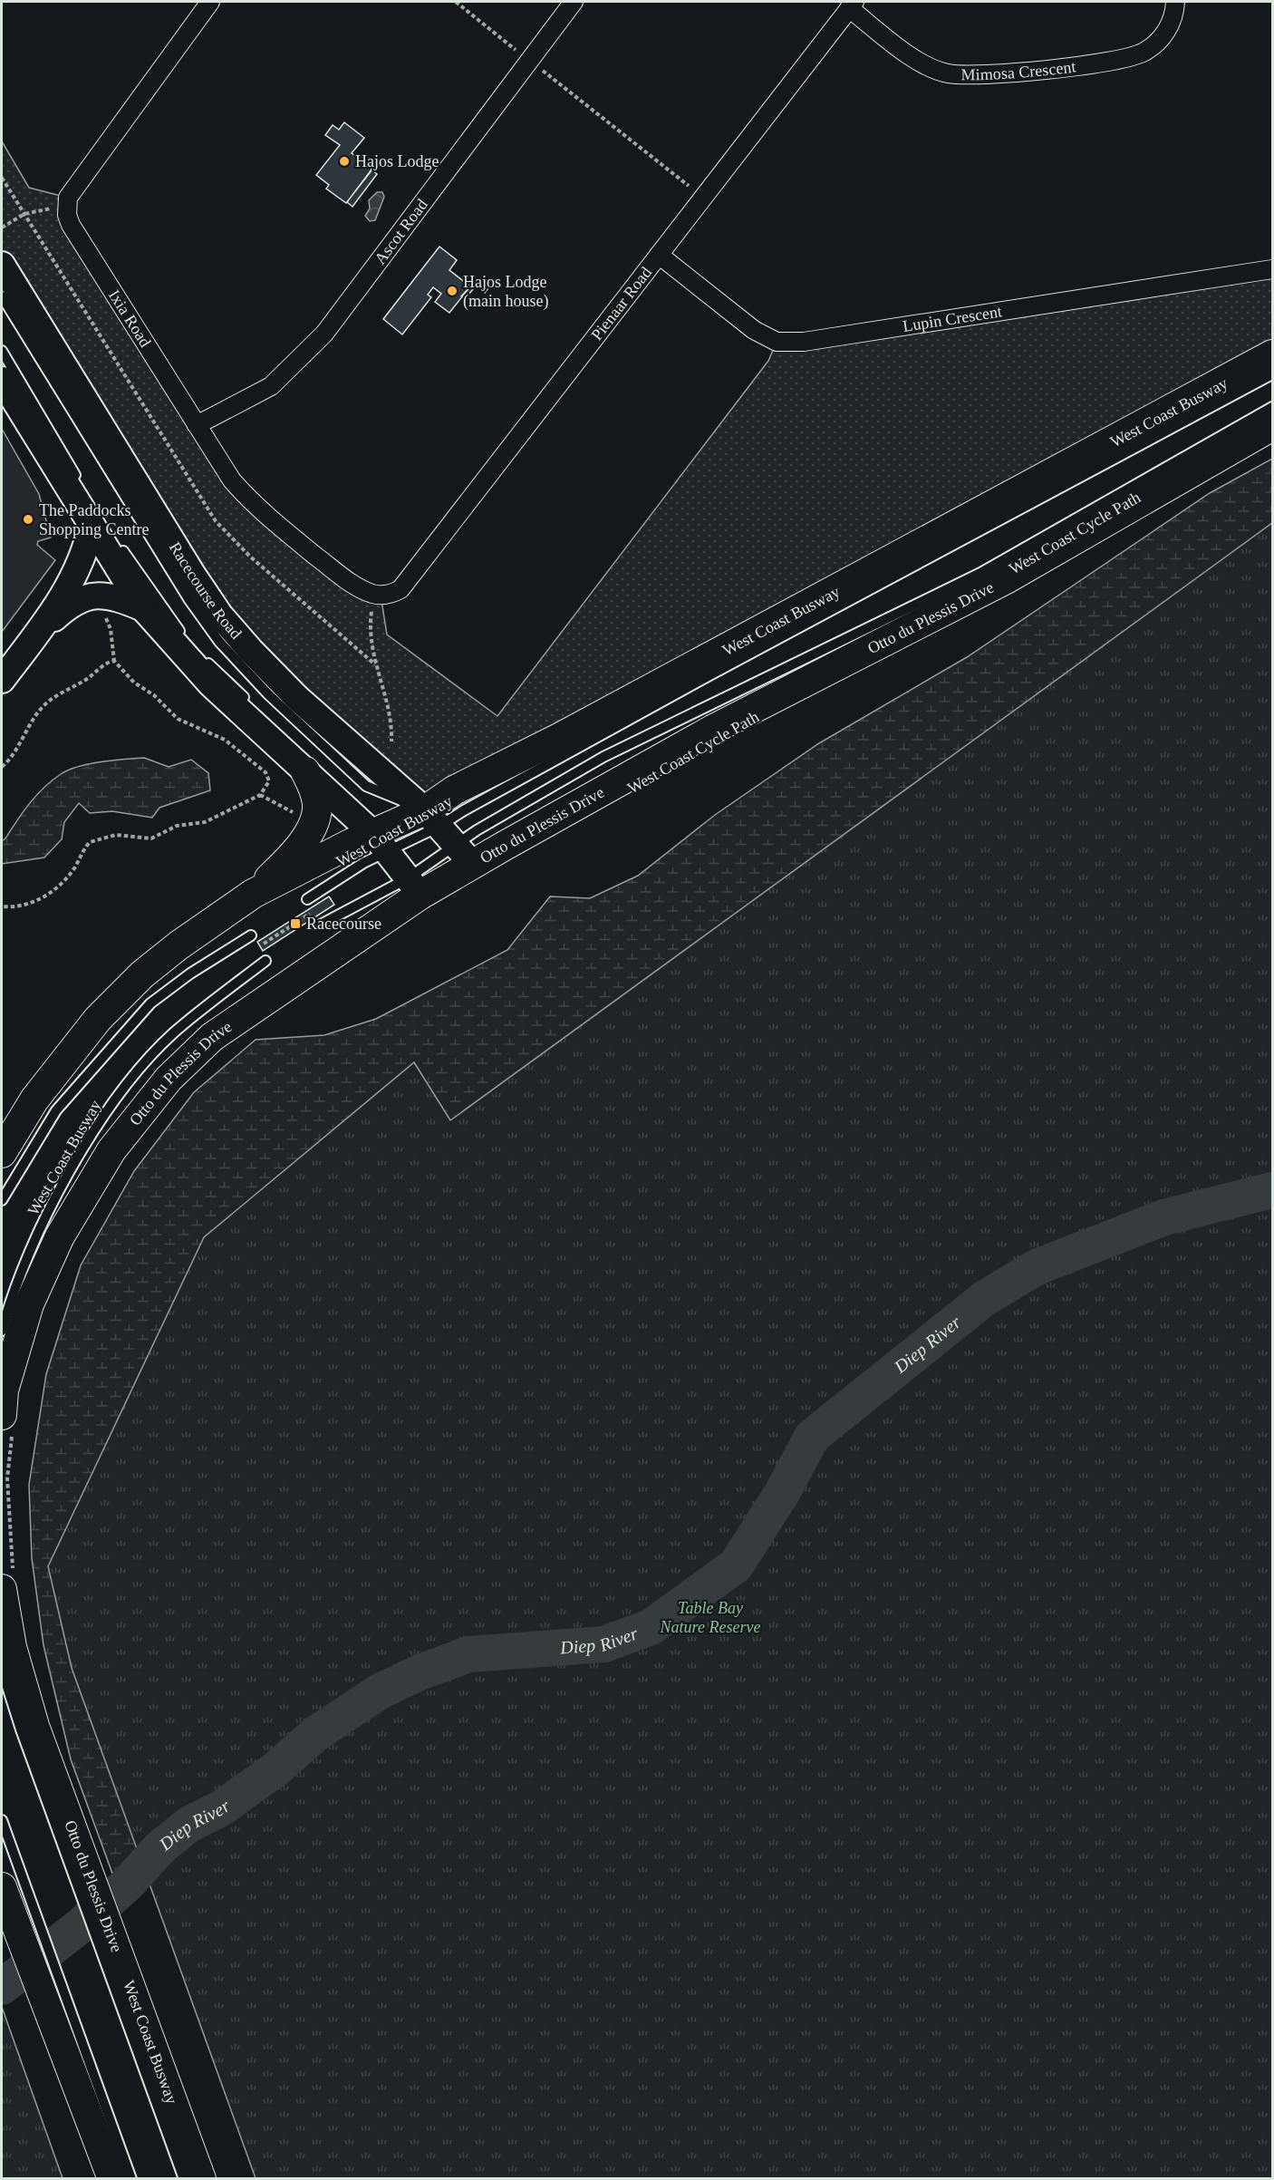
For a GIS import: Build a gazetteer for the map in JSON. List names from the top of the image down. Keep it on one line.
{"streets":{"main road":["Racecourse Road","Otto du Plessis Drive"],"street":["Mimosa Crescent","Ascot Road","Pienaar Road","Ixia Road","Lupin Crescent"],"lane":["West Coast Busway"]},"crossings":[["Mimosa Crescent","Pienaar Road"],["Ascot Road","Ixia Road"],["Pienaar Road","Ixia Road"],["Pienaar Road","Lupin Crescent"],["West Coast Busway","Racecourse Road"],["West Coast Busway","Otto du Plessis Drive"],["Racecourse Road","Otto du Plessis Drive"]],"water":["Diep River"],"parks":["Table Bay Nature Reserve"],"places":{"other":["Hajos Lodge","Hajos Lodge (main house)","The Paddocks Shopping Centre"],"transit":["Racecourse"]}}
